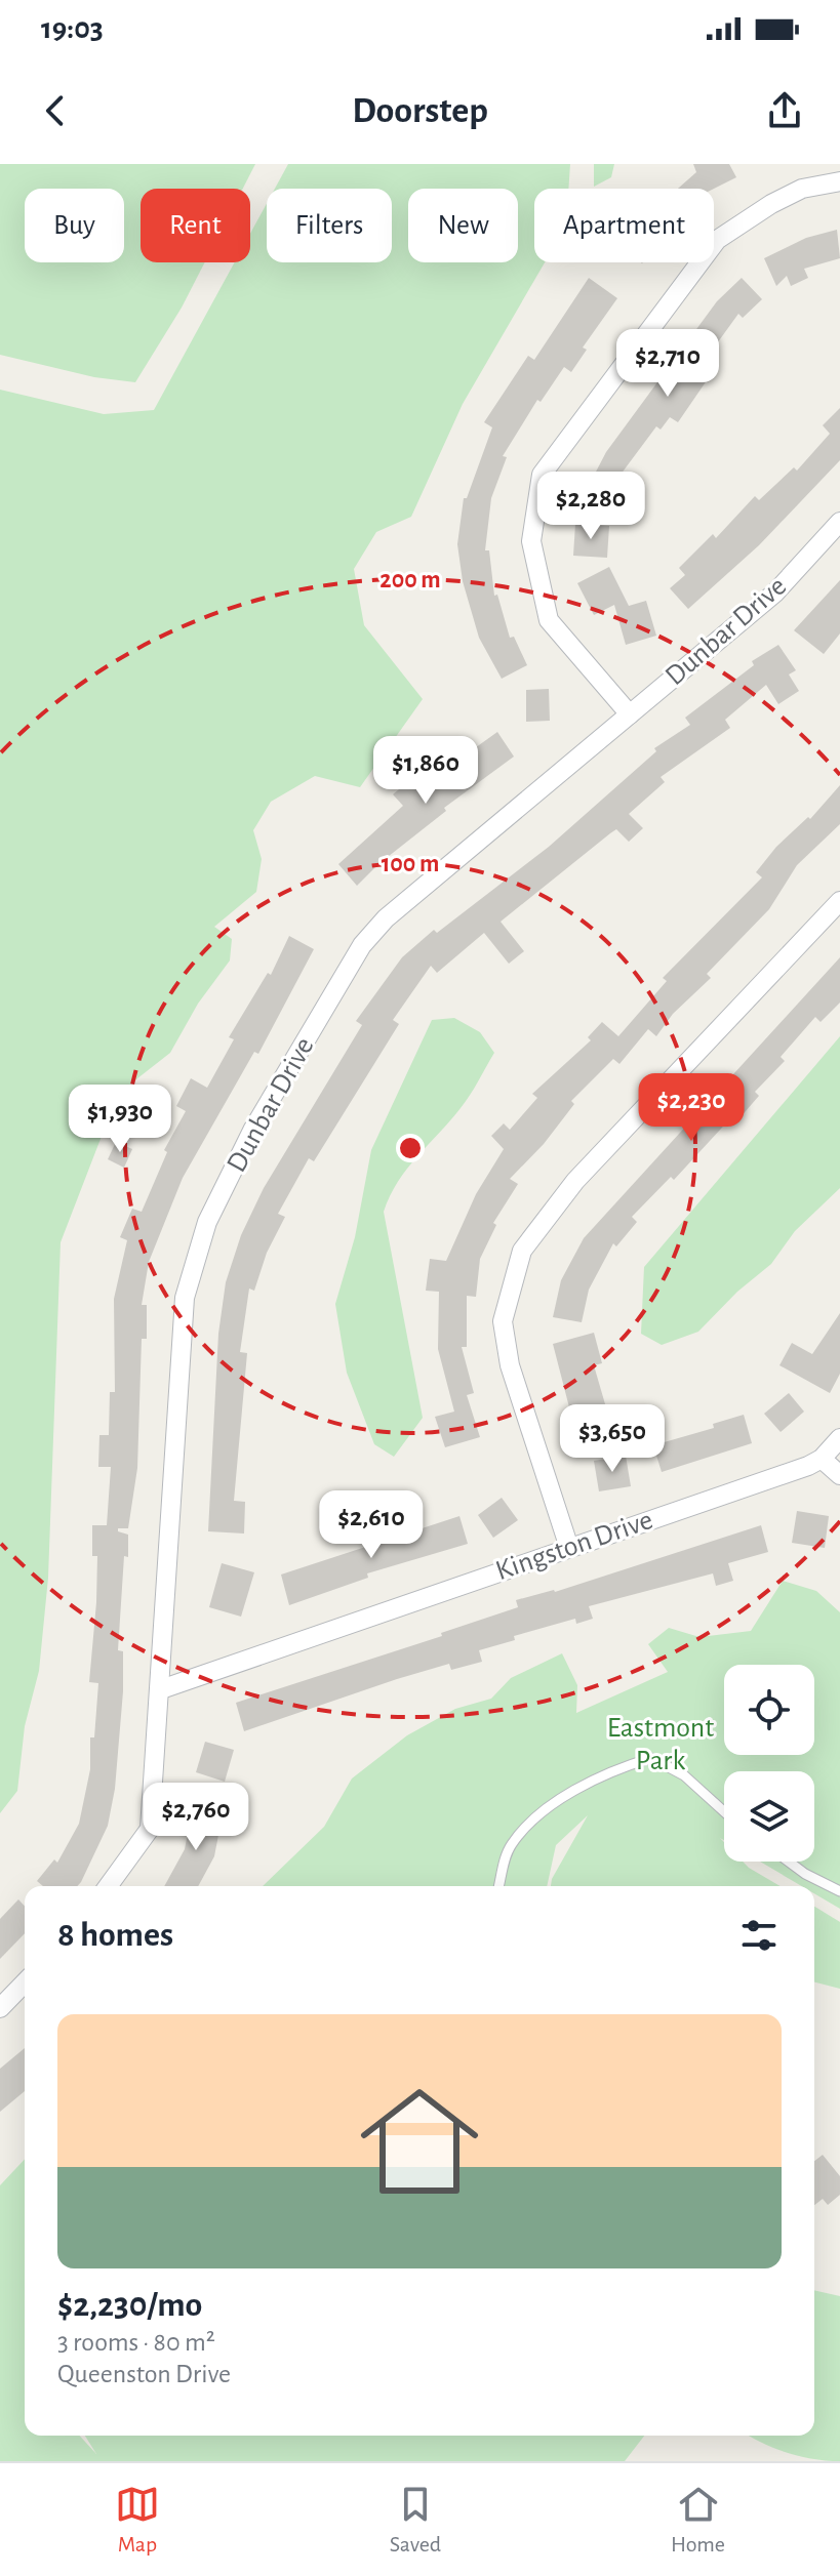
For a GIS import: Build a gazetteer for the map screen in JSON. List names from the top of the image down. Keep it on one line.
{"streets":{"street":["Dunbar Drive","Kingston Drive"]},"crossings":[["Dunbar Drive","Kingston Drive"]],"parks":["Eastmont Park"],"page":{"status":"19:03","header":"Doorstep","chip":["Buy","Rent","Filters","New","Apartment"],"price":["$2,710","$2,280","$1,860","$2,230","$1,930","$3,650","$2,610","$2,760"],"heading":"8 homes","list":[{"name":"$2,230/mo","note":"3 rooms · 80 m² · Queenston Drive"}],"tabs":["Map","Saved","Home"]},"rings":["200 m","100 m"]}
